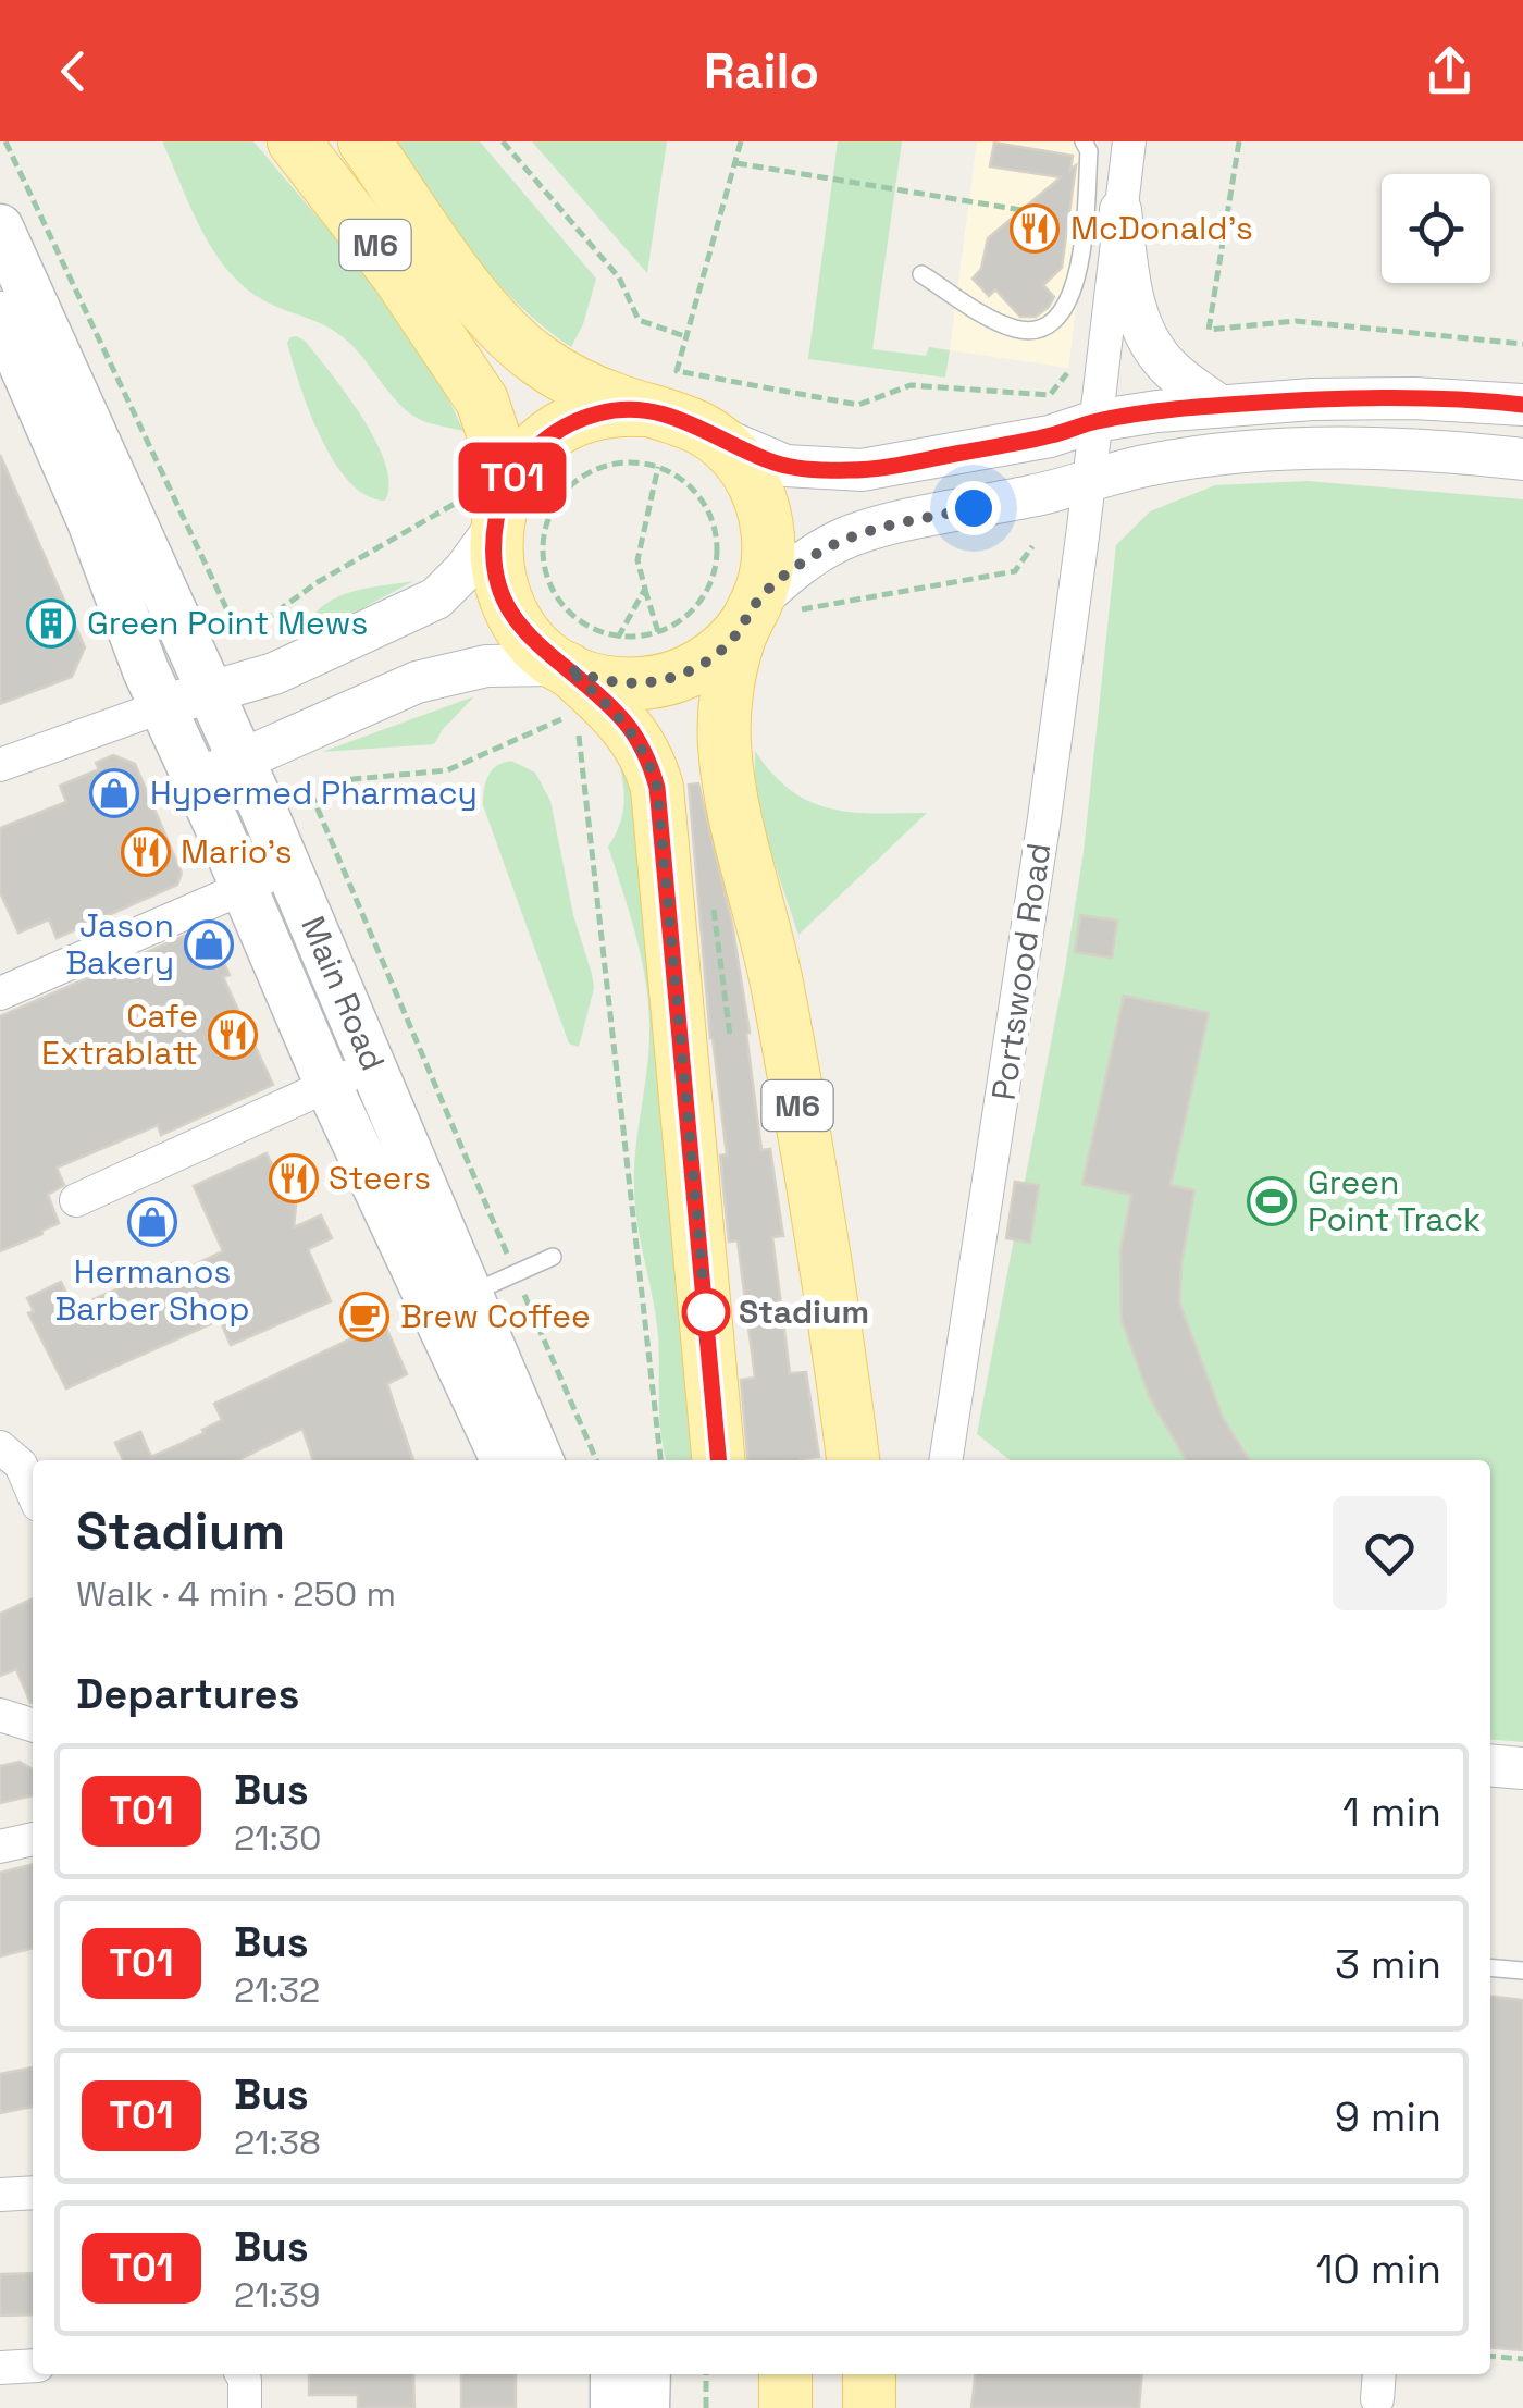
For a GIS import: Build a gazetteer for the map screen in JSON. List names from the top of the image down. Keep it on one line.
{"streets":{"main road":["M6","Main Road"],"street":["Portswood Road"]},"places":{"restaurant":["McDonald's","Mario's","Cafe Extrablatt","Steers"],"building":["Green Point Mews"],"shop":["Hypermed Pharmacy","Jason Bakery","Hermanos Barber Shop"],"sports":["Green Point Track"],"other":["Stadium"],"cafe":["Brew Coffee"]},"lines":["bus line T01"],"page":{"header":"Railo","on_map":"T01","heading":[["Stadium","Walk · 4 min · 250 m"],"Departures"],"list":[{"mark":"T01","name":"Bus","note":"21:30","value":"1 min"},{"mark":"T01","name":"Bus","note":"21:32","value":"3 min"},{"mark":"T01","name":"Bus","note":"21:38","value":"9 min"},{"mark":"T01","name":"Bus","note":"21:39","value":"10 min"}]}}
